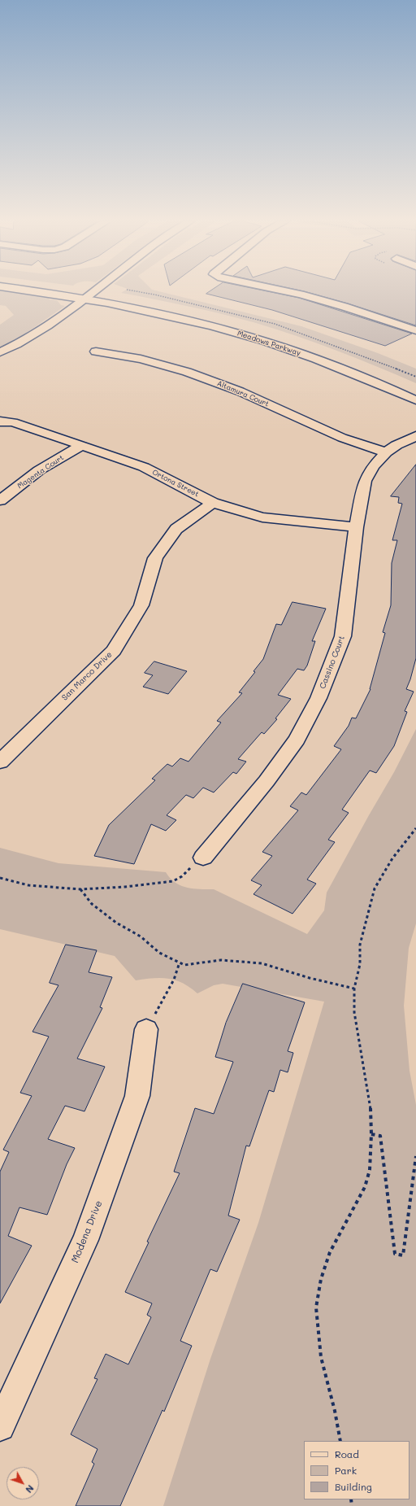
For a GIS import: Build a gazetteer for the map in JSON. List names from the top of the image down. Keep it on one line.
{"streets":{"street":["Meadows Parkway","Altamura Court","Magenta Court","Ortona Street","Cassino Court","San Marco Drive","Modena Drive"]},"crossings":[["Altamura Court","Cassino Court"],["Magenta Court","Ortona Street"],["Ortona Street","Cassino Court"],["Ortona Street","San Marco Drive"]],"legend":["Road","Park","Building"],"north":"bottom right"}
